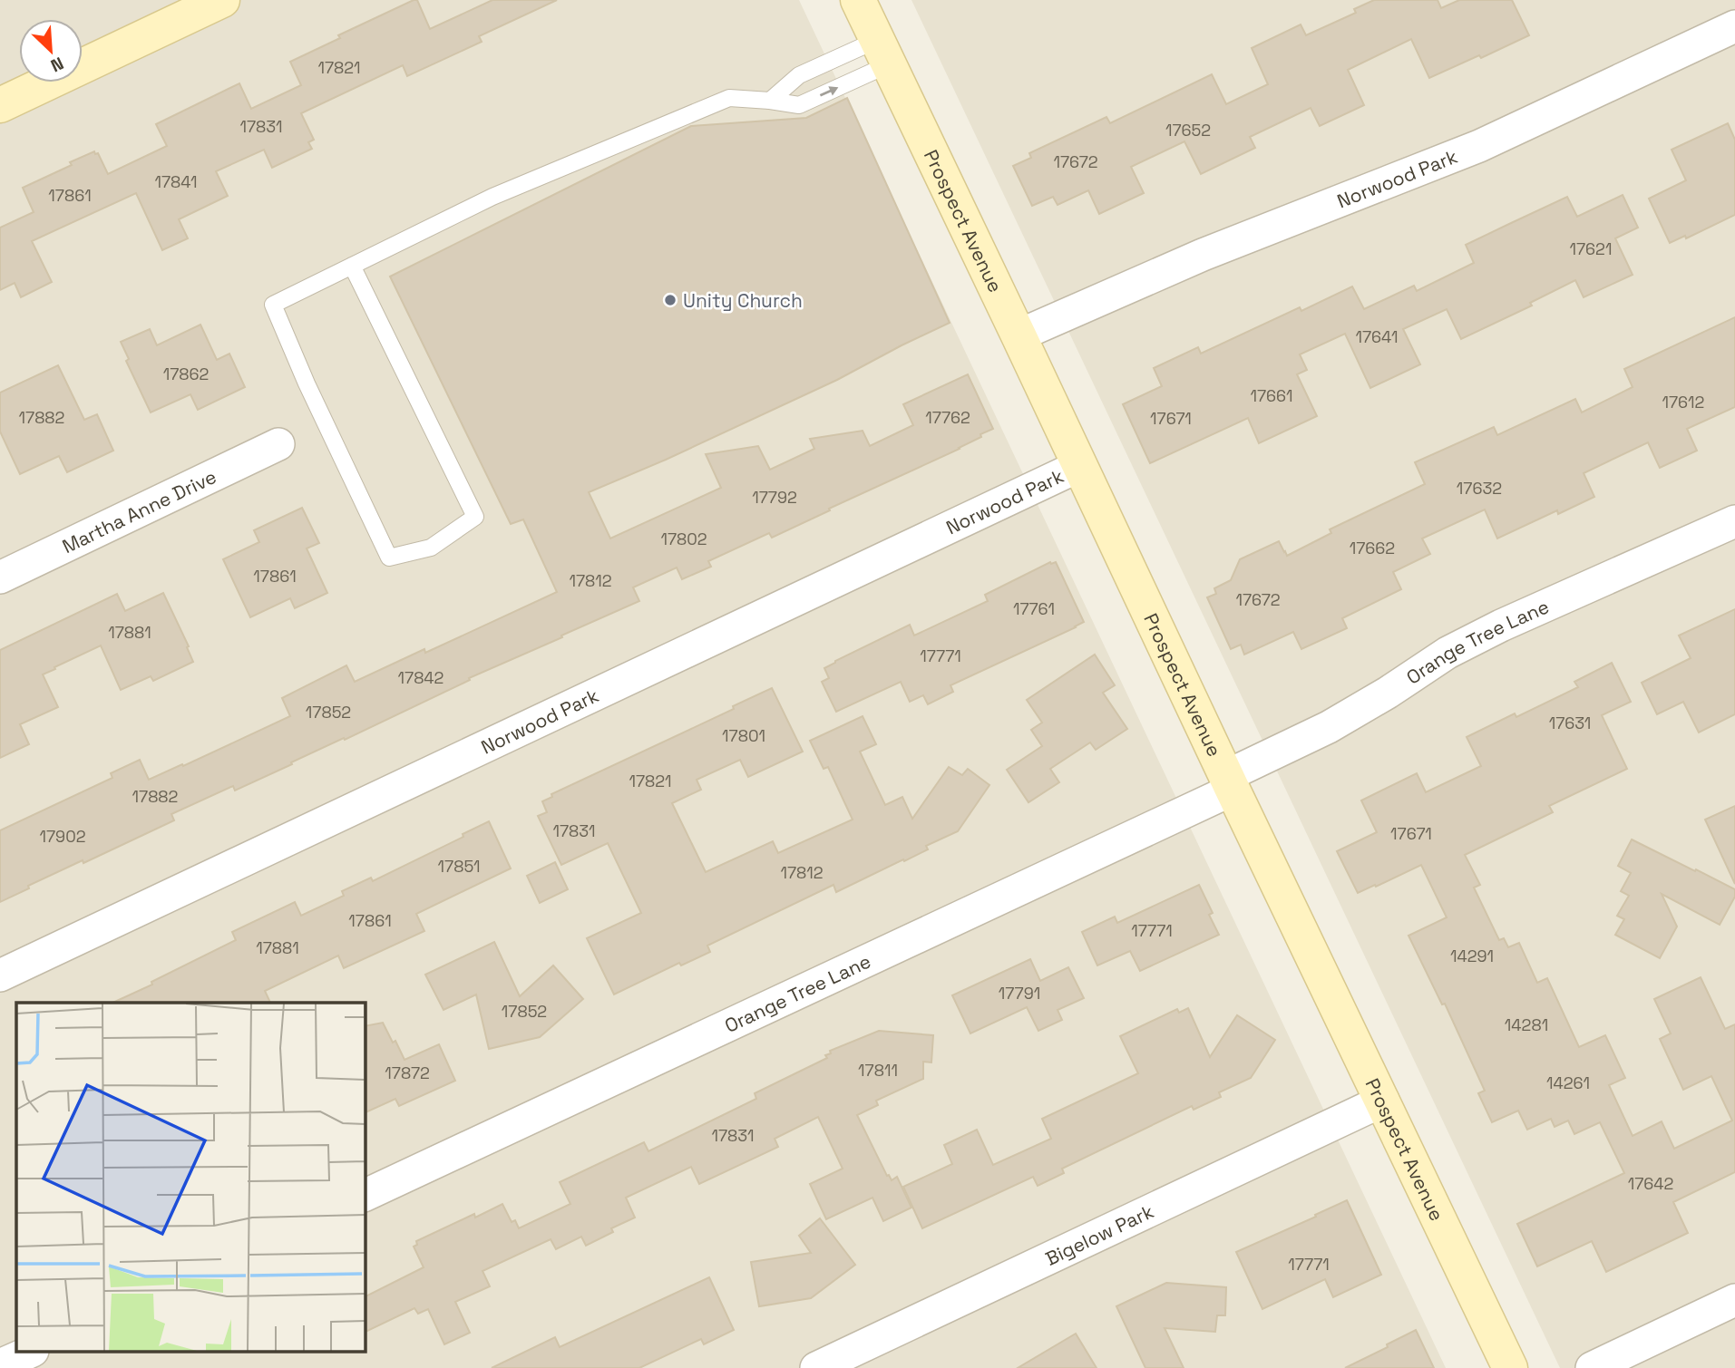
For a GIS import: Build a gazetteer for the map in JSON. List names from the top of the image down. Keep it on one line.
{"streets":{"main road":["Prospect Avenue"],"street":["Norwood Park","Martha Anne Drive","Orange Tree Lane","Bigelow Park"]},"crossings":[["Norwood Park","Prospect Avenue"],["Prospect Avenue","Orange Tree Lane"],["Prospect Avenue","Bigelow Park"]],"places":["Unity Church"],"house_numbers":["17821","17831","17652","17672","17841","17861","17621","17641","17862","17661","17612","17882","17762","17671","17632","17792","17802","17662","17861","17812","17672","17761","17881","17771","17842","17852","17631","17801","17821","17882","17831","17671","17902","17851","17812","17861","17771","17881","14291","17791","17852","14281","17811","17872","14261","17831","17642","17771"],"north":"bottom right"}
